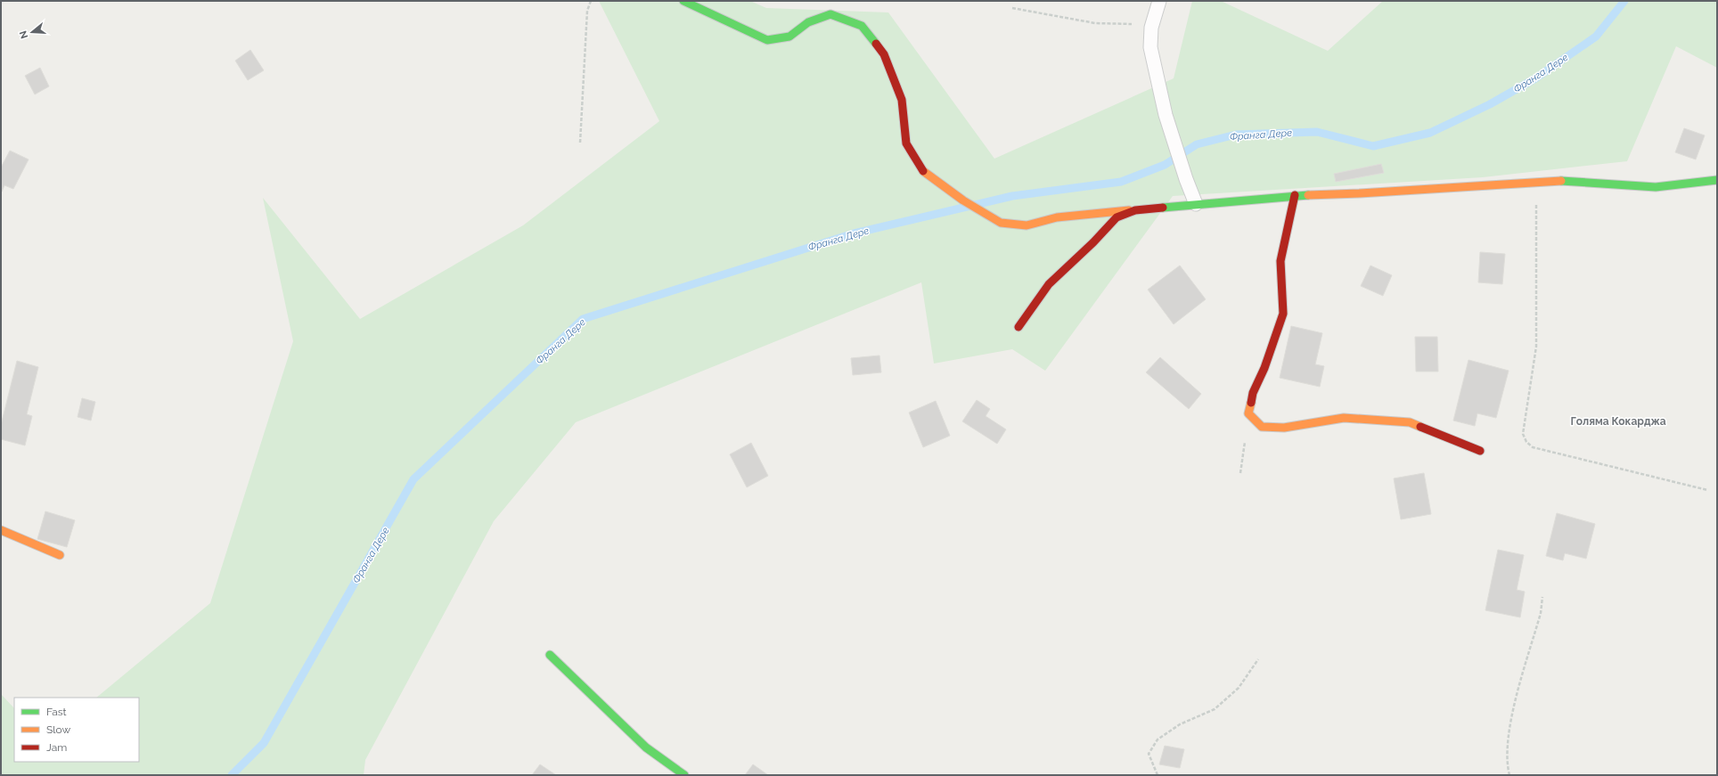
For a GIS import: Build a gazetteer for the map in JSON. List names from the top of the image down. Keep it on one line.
{"districts":["Голяма Кокарджа"],"water":["Франга Дере"],"legend":["Fast","Slow","Jam"],"north":"left"}
